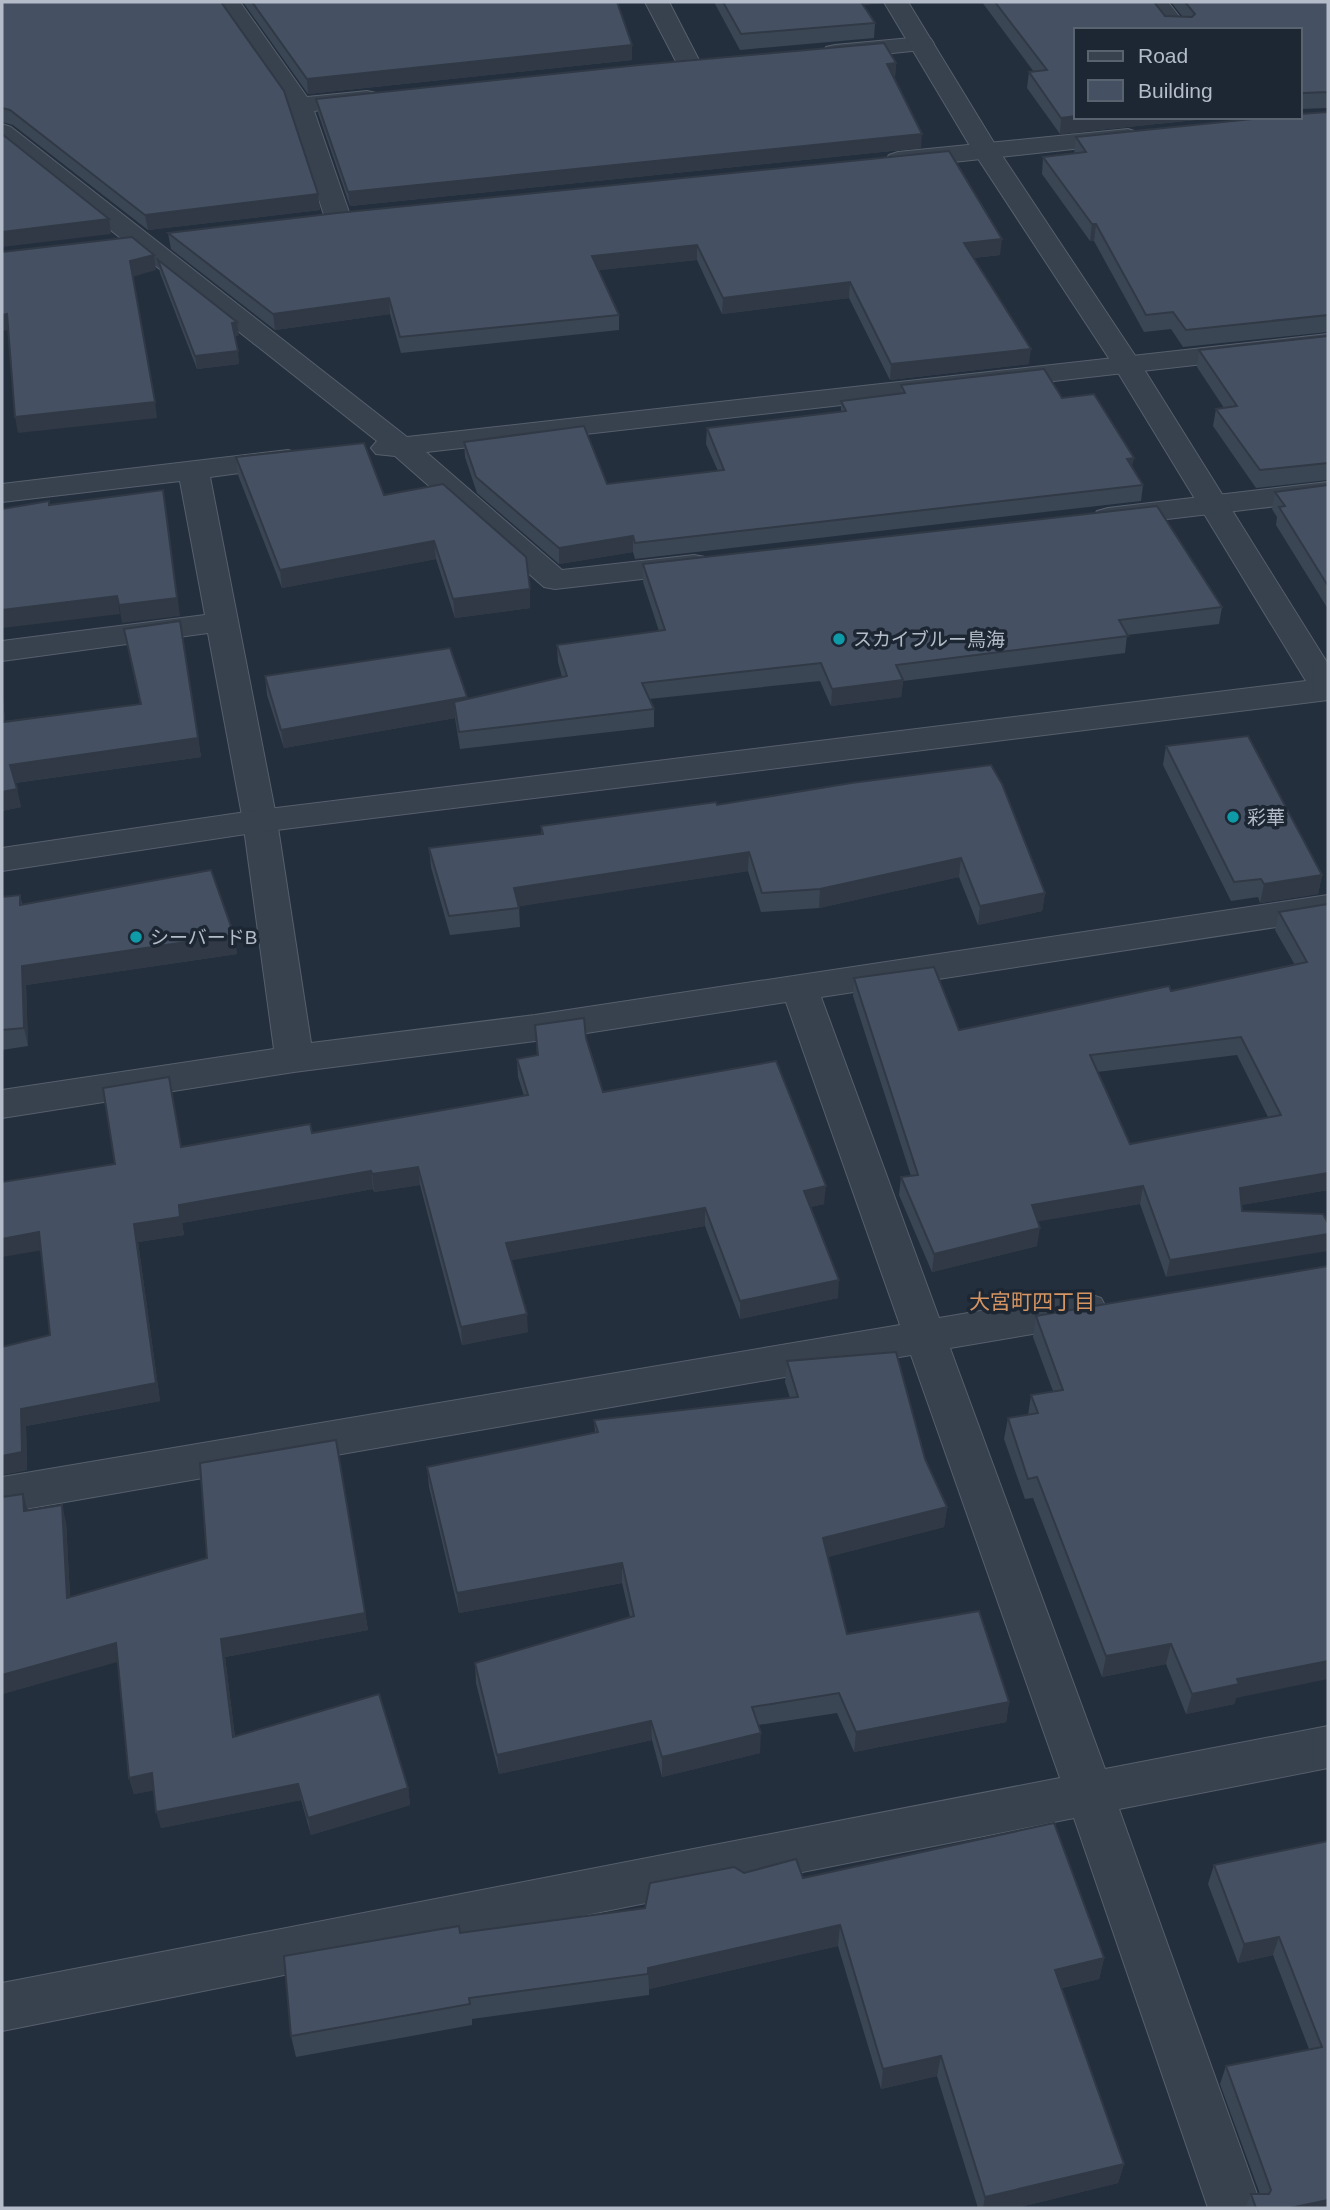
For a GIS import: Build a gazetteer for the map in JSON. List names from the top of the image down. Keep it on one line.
{"districts":["大宮町四丁目"],"places":["スカイブルー鳥海","彩華","シーバードB"],"legend":["Road","Building"]}
